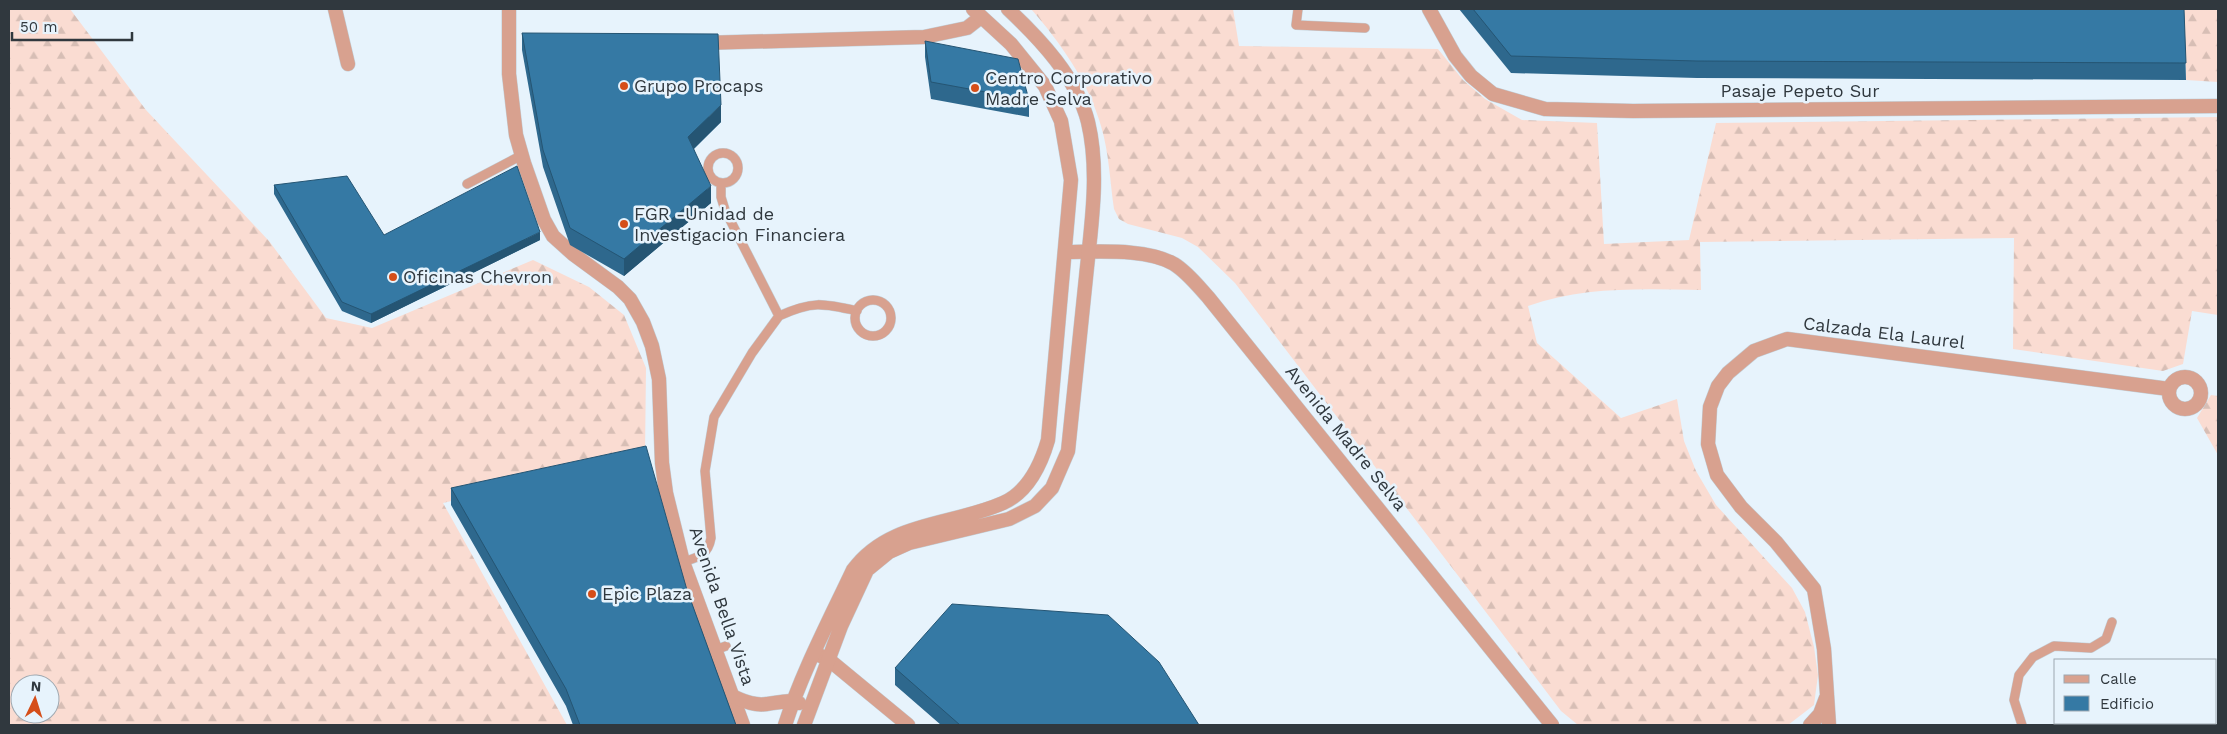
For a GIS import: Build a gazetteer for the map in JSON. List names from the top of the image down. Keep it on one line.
{"streets":{"street":["Pasaje Pepeto Sur","Calzada Ela Laurel","Avenida Madre Selva","Avenida Bella Vista"]},"places":["Grupo Procaps","Centro Corporativo Madre Selva","FGR -Unidad de Investigacion Financiera","Oficinas Chevron","Epic Plaza"],"legend":["Calle","Edificio"],"scale_bar":"50 m","north":"top"}
